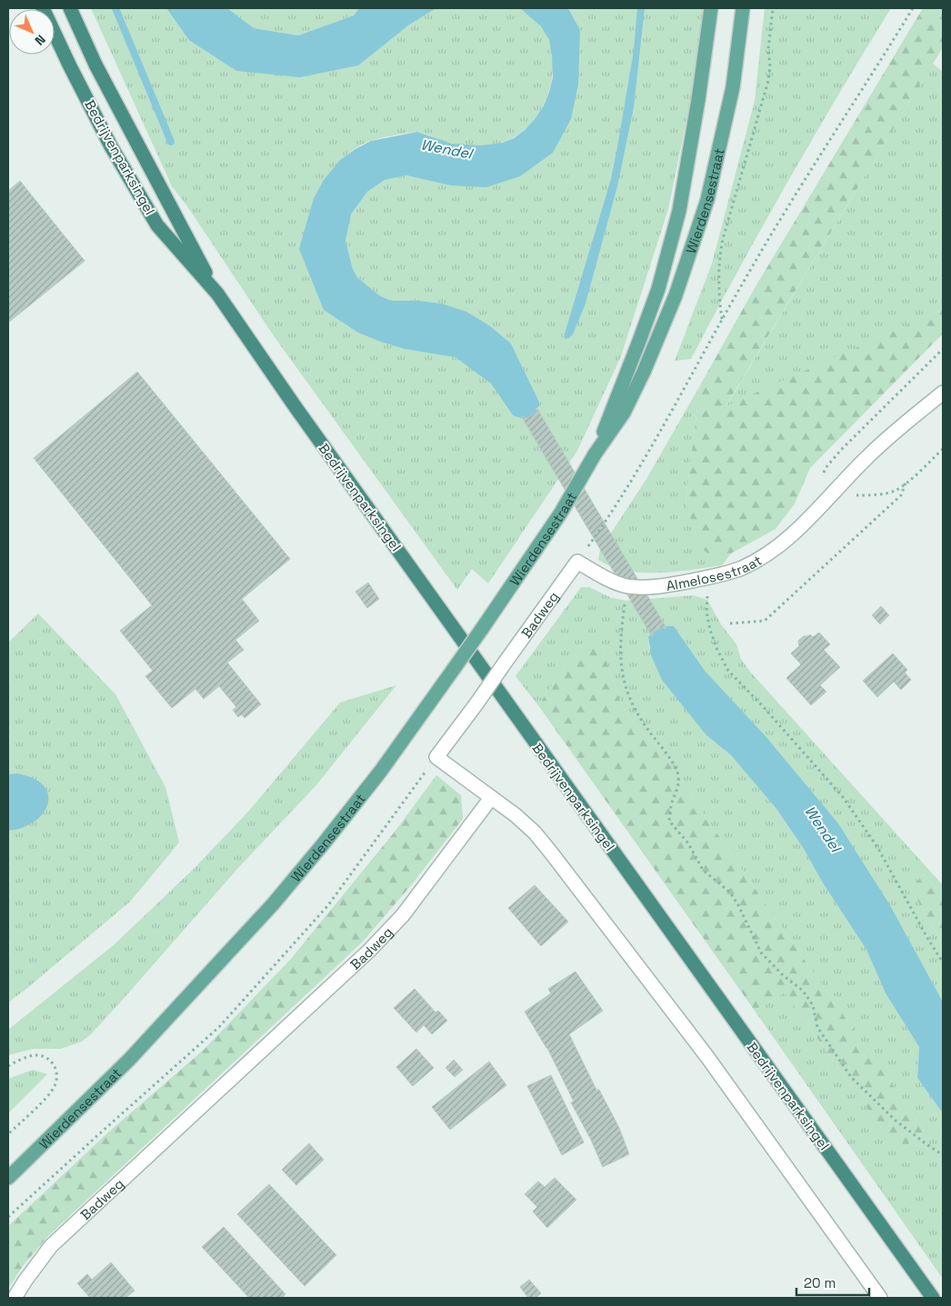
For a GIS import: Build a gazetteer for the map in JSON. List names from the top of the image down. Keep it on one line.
{"streets":{"highway":["Bedrijvenparksingel"],"main road":["Wierdensestraat"],"street":["Almelosestraat","Badweg"]},"crossings":[["Almelosestraat","Badweg"]],"water":["Wendel"],"scale_bar":"20 m","north":"bottom right"}
